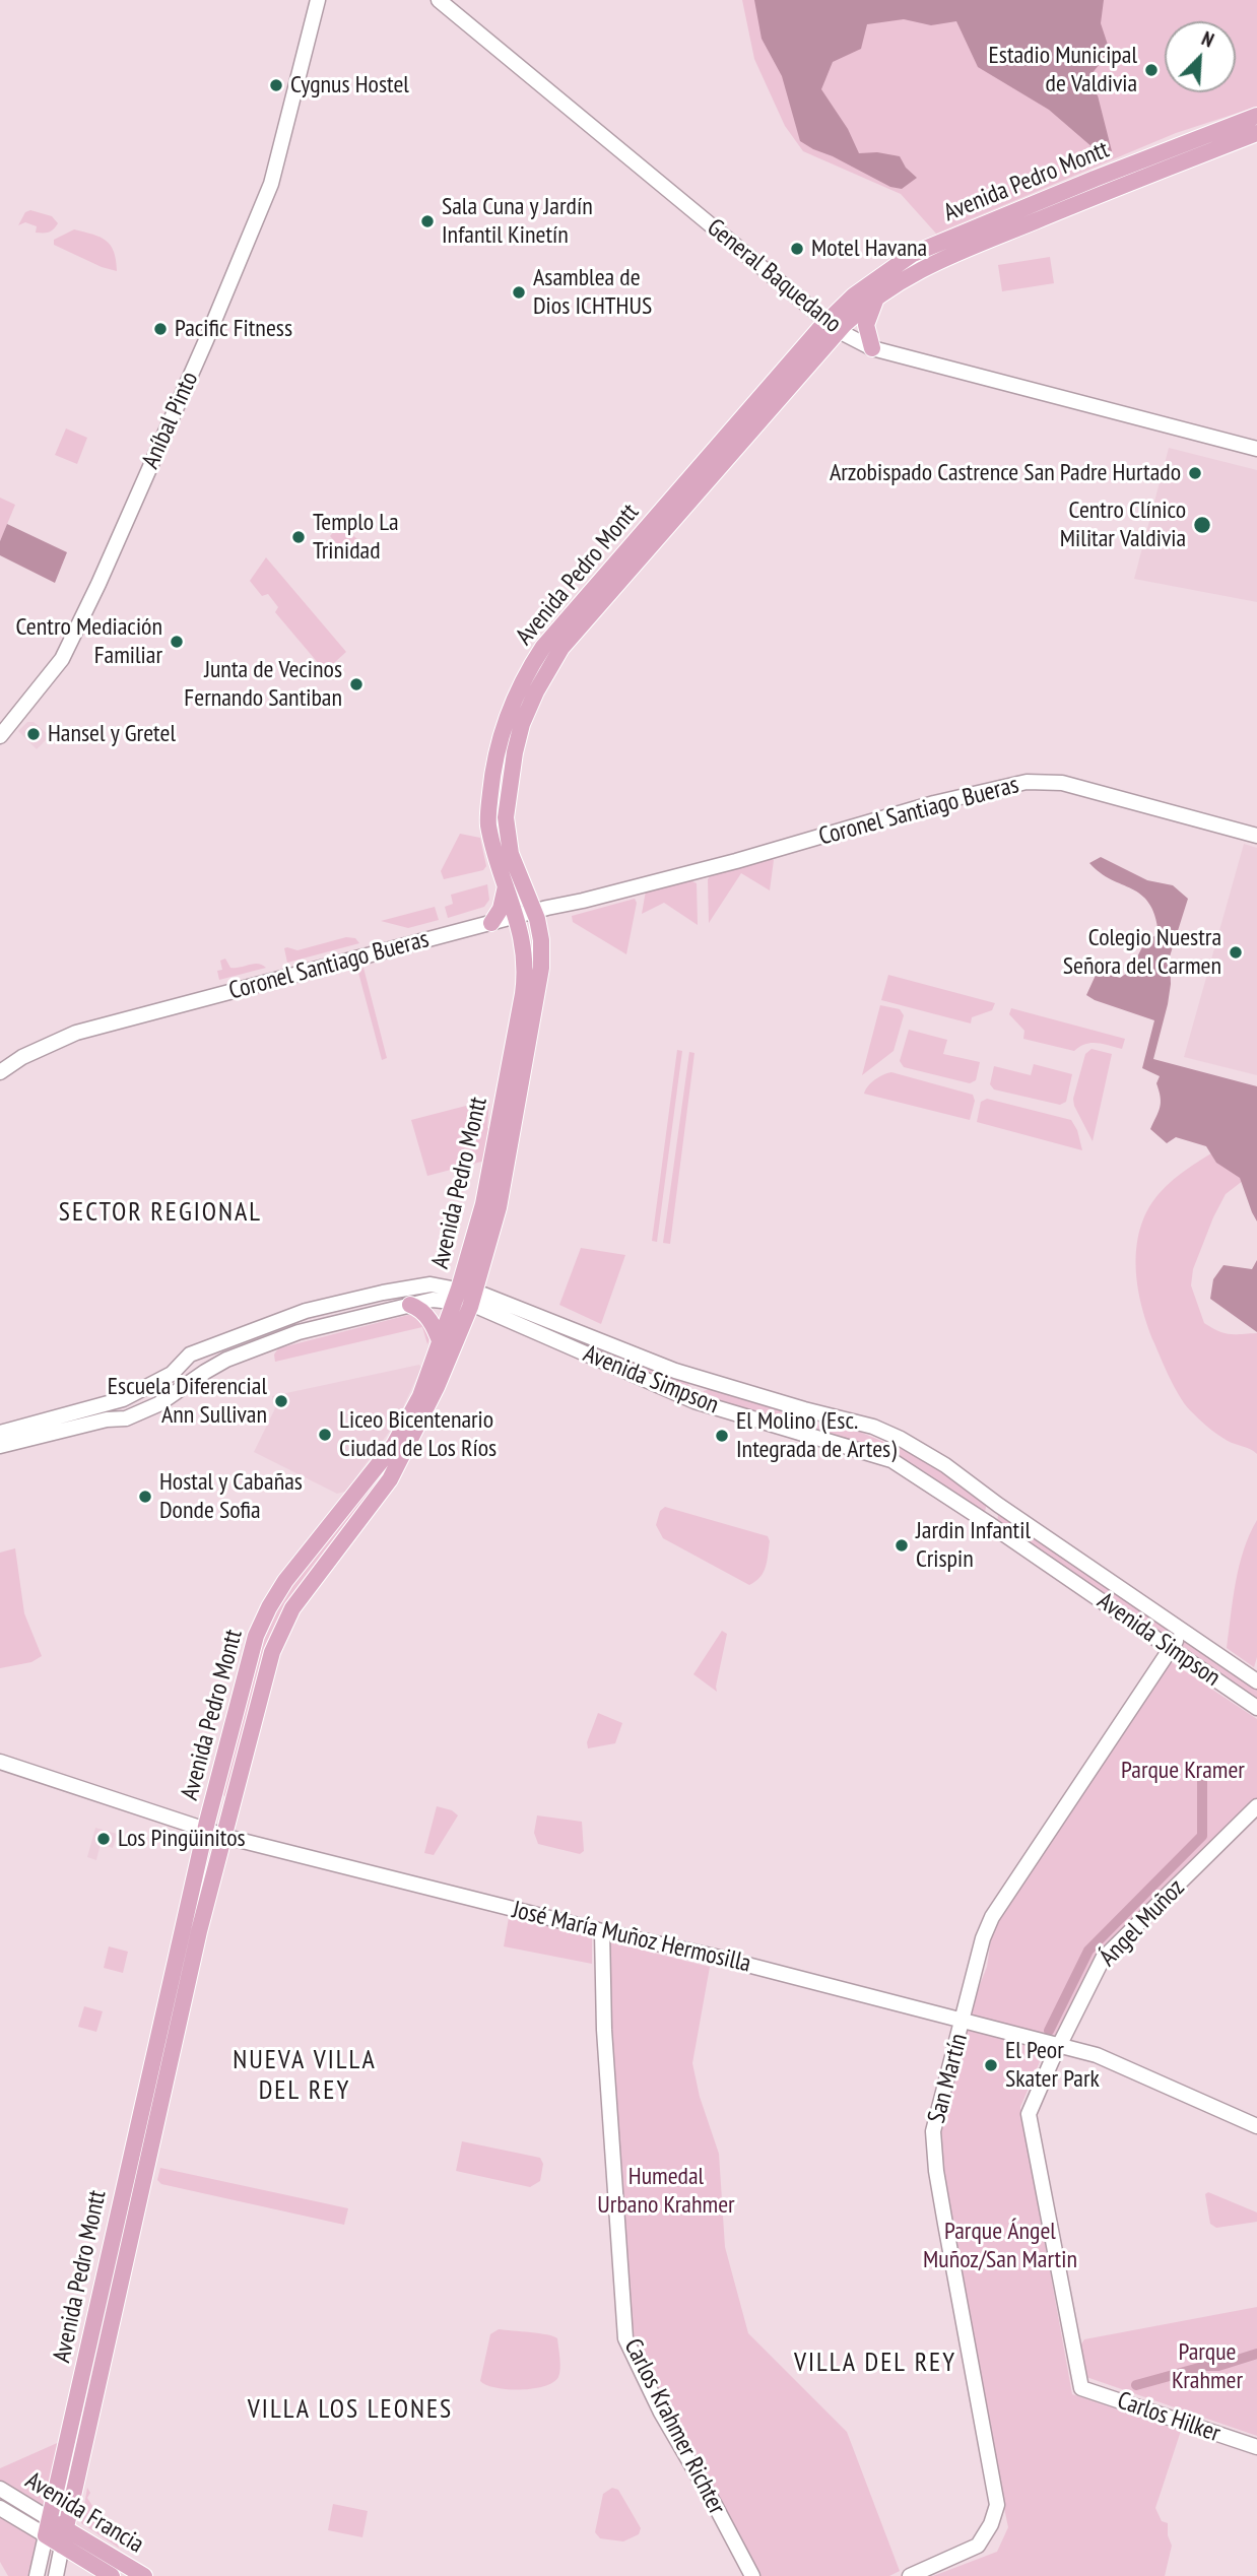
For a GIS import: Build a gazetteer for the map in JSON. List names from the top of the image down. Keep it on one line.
{"streets":{"main road":["Avenida Pedro Montt","General Baquedano","Aníbal Pinto","Coronel Santiago Bueras","Avenida Simpson","Ángel Muñoz","José María Muñoz Hermosilla","San Martín","Carlos Hilker","Carlos Krahmer Richter","Avenida Francia"]},"crossings":[["Avenida Pedro Montt","General Baquedano"],["Avenida Pedro Montt","Coronel Santiago Bueras"],["Avenida Pedro Montt","Avenida Simpson"],["Avenida Pedro Montt","José María Muñoz Hermosilla"],["Avenida Pedro Montt","Avenida Francia"],["Avenida Simpson","San Martín"],["Ángel Muñoz","José María Muñoz Hermosilla"],["Ángel Muñoz","Carlos Hilker"],["José María Muñoz Hermosilla","San Martín"],["José María Muñoz Hermosilla","Carlos Krahmer Richter"]],"districts":["SECTOR REGIONAL","NUEVA VILLA DEL REY","VILLA DEL REY","VILLA LOS LEONES"],"parks":["Parque Kramer","Humedal Urbano Krahmer","Parque Ángel Muñoz/San Martin","Parque Krahmer"],"places":["Estadio Municipal de Valdivia","Cygnus Hostel","Sala Cuna y Jardín Infantil Kinetín","Motel Havana","Asamblea de Dios ICHTHUS","Pacific Fitness","Arzobispado Castrence San Padre Hurtado","Centro Clínico Militar Valdivia","Templo La Trinidad","Centro Mediación Familiar","Junta de Vecinos Fernando Santiban","Hansel y Gretel","Colegio Nuestra Señora del Carmen","Escuela Diferencial Ann Sullivan","Liceo Bicentenario Ciudad de Los Ríos","El Molino (Esc. Integrada de Artes)","Hostal y Cabañas Donde Sofia","Jardin Infantil Crispin","Los Pingüinitos","El Peor Skater Park"],"north":"top right"}
